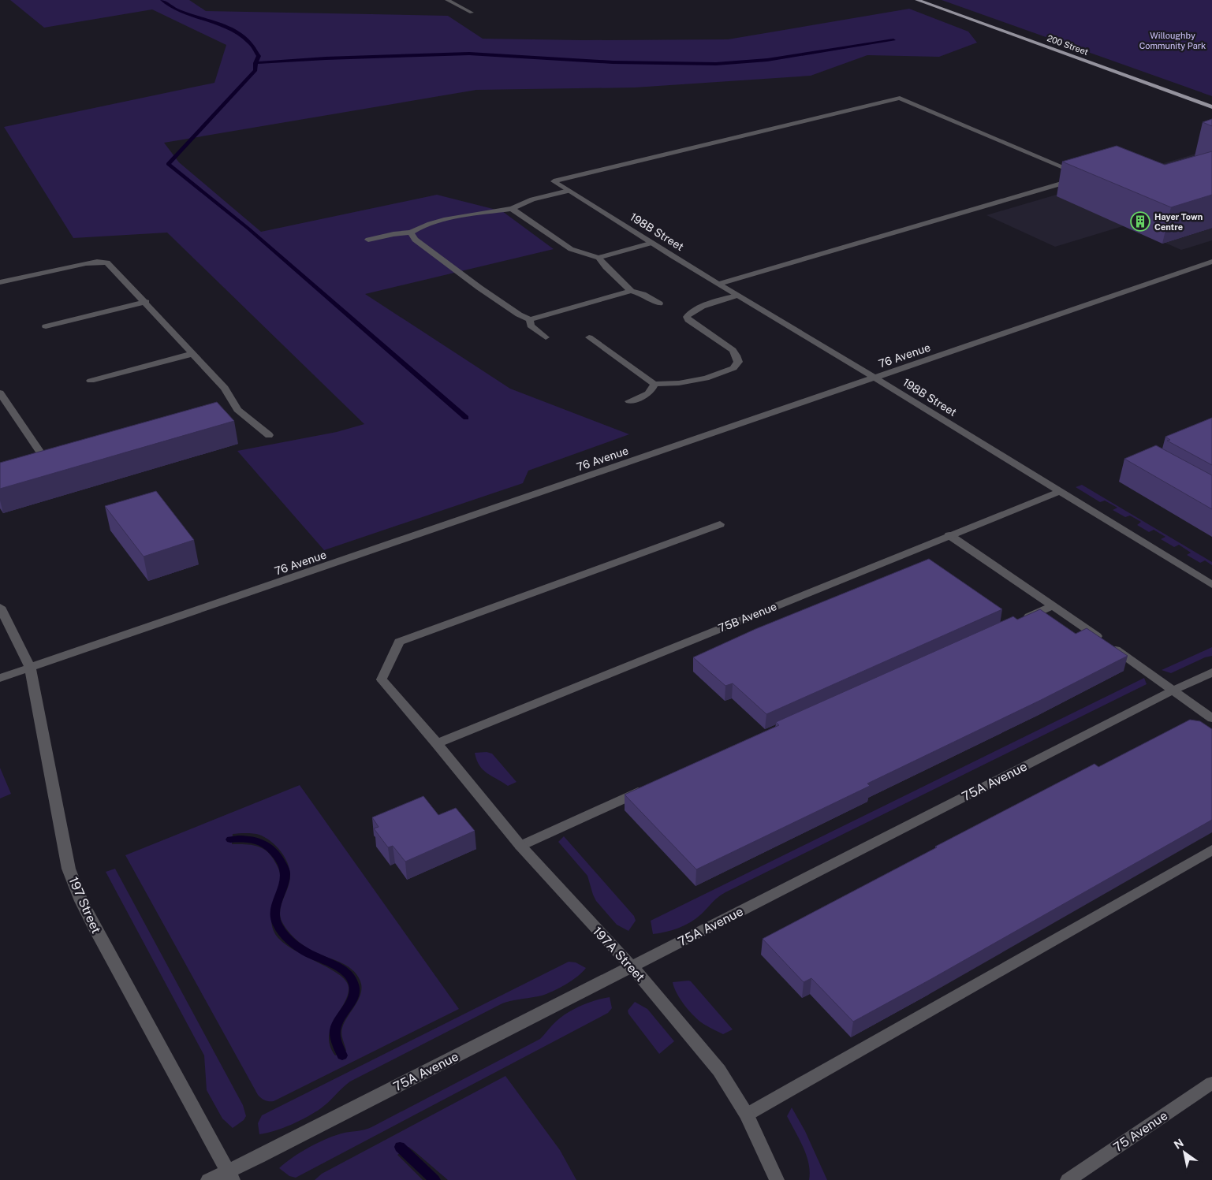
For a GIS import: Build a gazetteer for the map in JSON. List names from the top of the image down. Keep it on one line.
{"streets":{"main road":["200 Street"],"street":["198B Street","76 Avenue","75B Avenue","75A Avenue","197 Street","197A Street","75 Avenue"]},"crossings":[["198B Street","76 Avenue"],["198B Street","75B Avenue"],["76 Avenue","197 Street"],["75B Avenue","197A Street"],["75A Avenue","197 Street"],["75A Avenue","197A Street"]],"parks":["Willoughby Community Park"],"places":{"building":["Hayer Town Centre"]},"north":"top left"}
